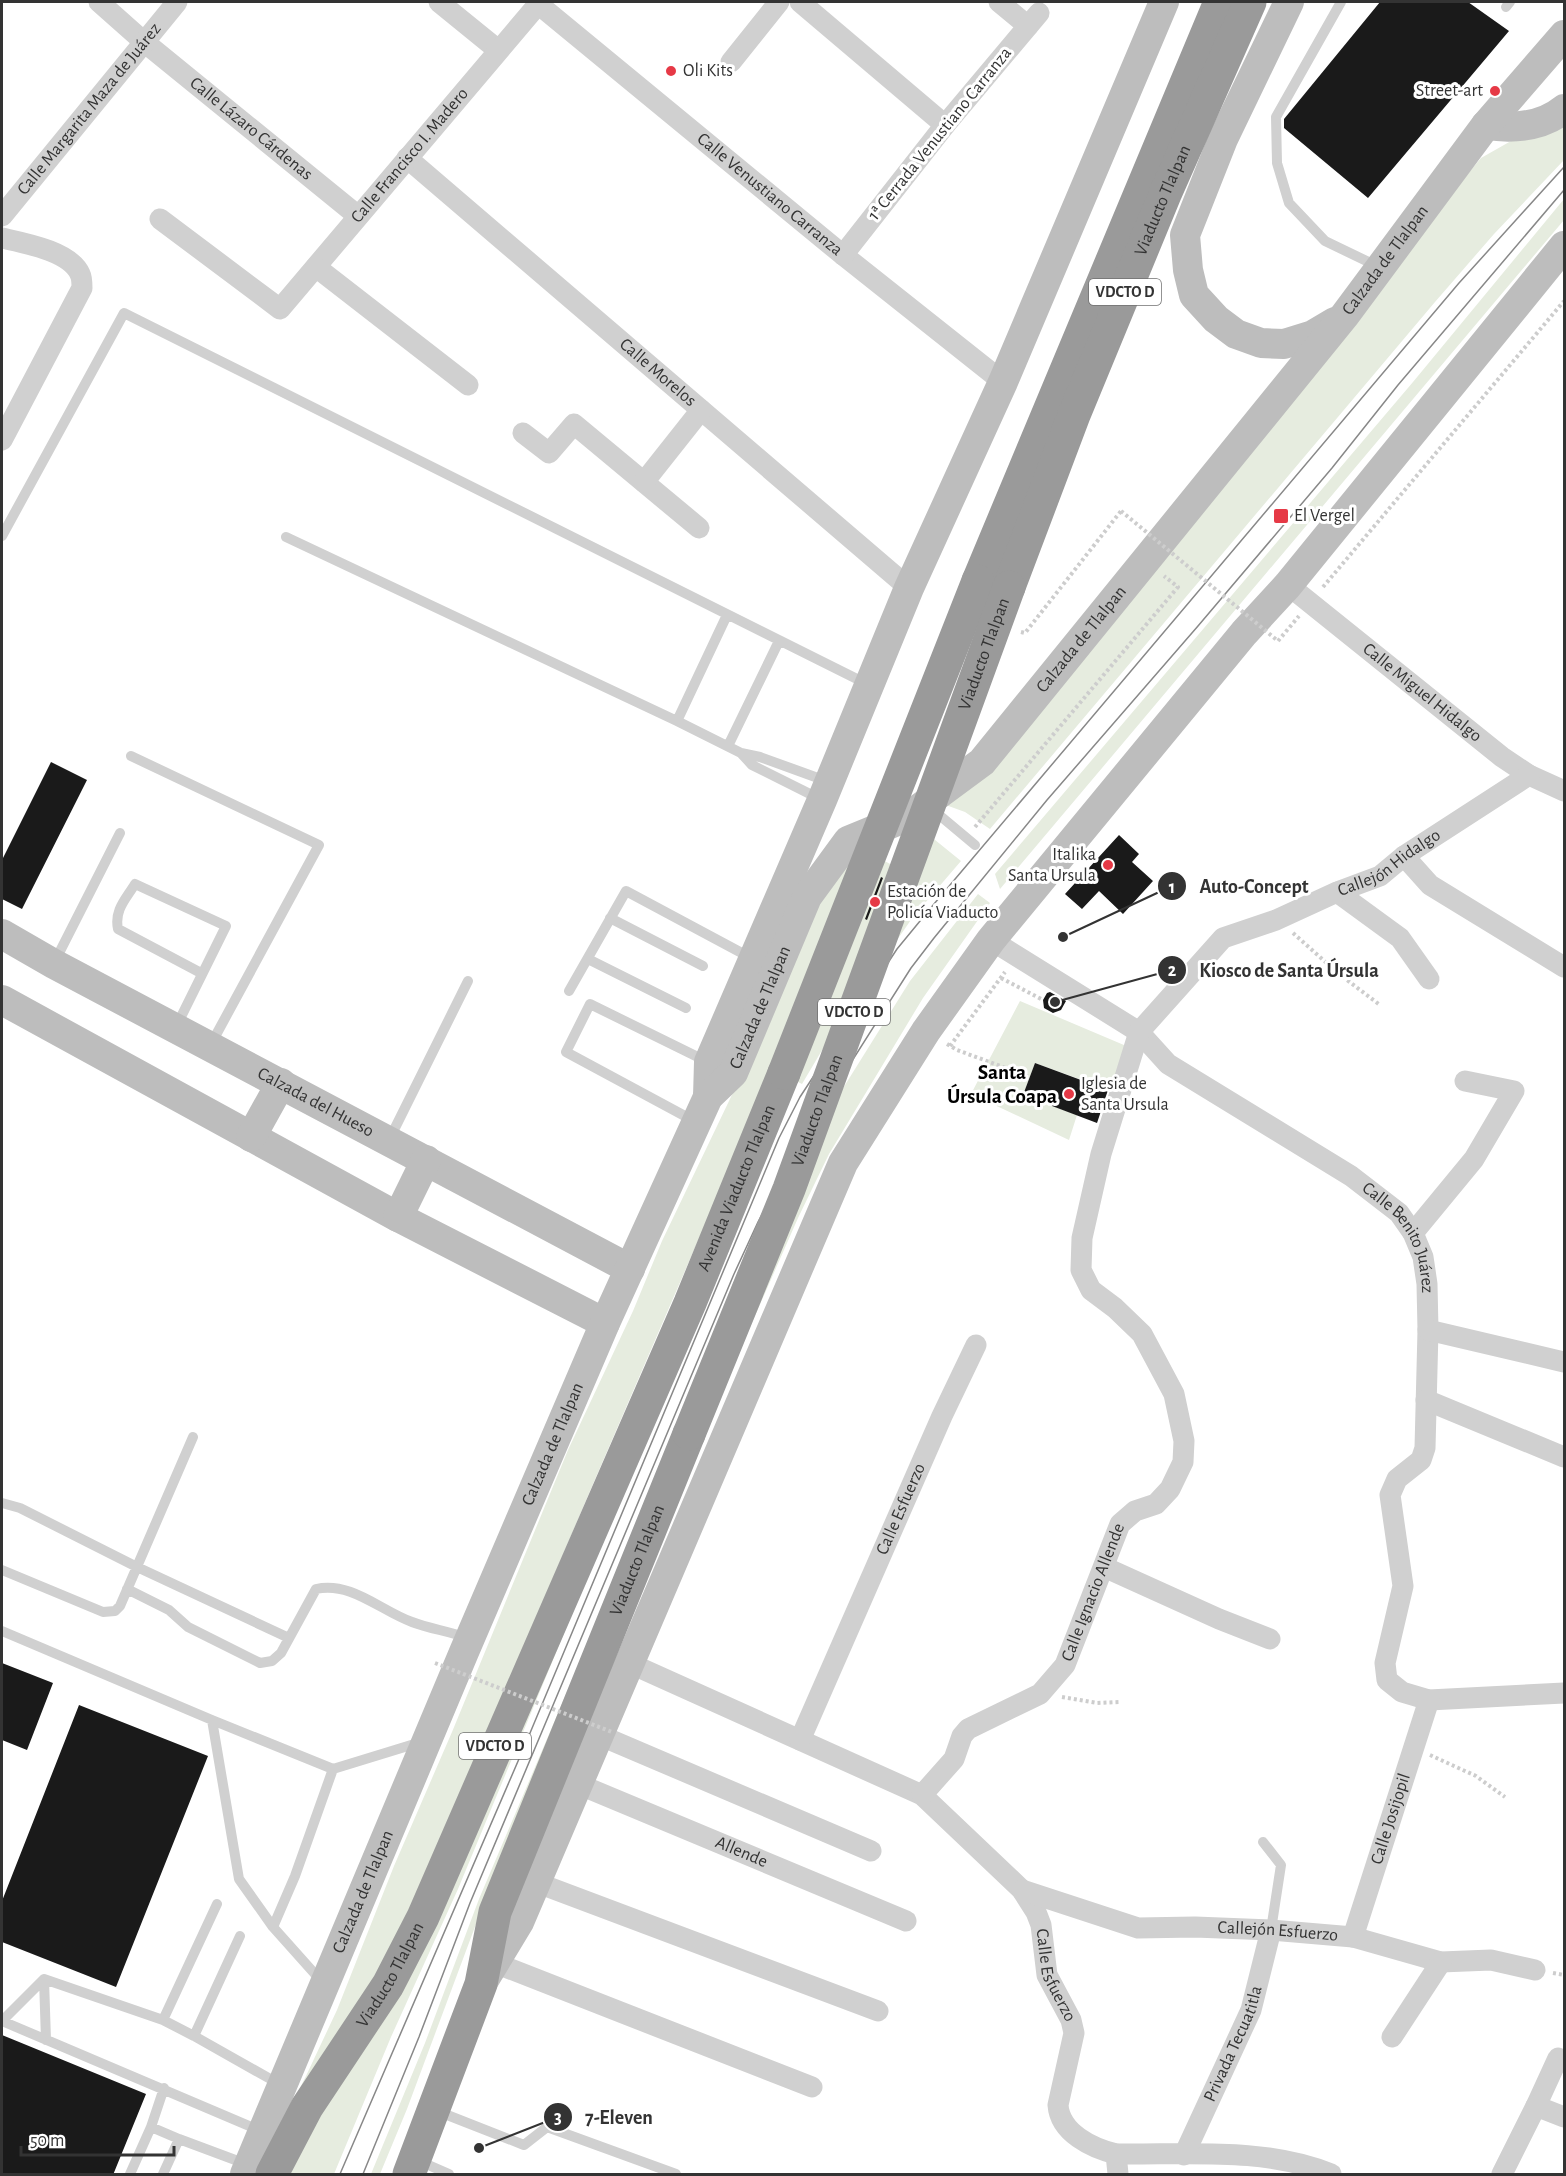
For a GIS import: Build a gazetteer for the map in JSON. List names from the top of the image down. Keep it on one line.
{"streets":{"highway":["Viaducto Tlalpan","VDCTO D","Avenida Viaducto Tlalpan"],"main road":["Calzada de Tlalpan","Calzada del Hueso"],"street":["Calle Margarita Maza de Juárez","Calle Lázaro Cárdenas","1ª Cerrada Venustiano Carranza","Calle Francisco I. Madero","Calle Venustiano Carranza","Calle Morelos","Calle Miguel Hidalgo","Callejón Hidalgo","Calle Benito Juárez","Calle Esfuerzo","Calle Ignacio Allende","Calle Josijopil","Allende","Callejón Esfuerzo","Privada Tecuatitla"]},"crossings":[["Calle Margarita Maza de Juárez","Calle Lázaro Cárdenas"],["Calle Lázaro Cárdenas","Calle Francisco I. Madero"],["1ª Cerrada Venustiano Carranza","Calle Venustiano Carranza"],["Calle Francisco I. Madero","Calle Venustiano Carranza"],["Calle Francisco I. Madero","Calle Morelos"],["Viaducto Tlalpan","Calzada de Tlalpan"],["Viaducto Tlalpan","Avenida Viaducto Tlalpan"],["Calzada de Tlalpan","Calzada del Hueso"],["Calle Miguel Hidalgo","Callejón Hidalgo"],["Callejón Hidalgo","Calle Benito Juárez"],["Callejón Hidalgo","Calle Ignacio Allende"],["Calle Benito Juárez","Calle Ignacio Allende"],["Calle Benito Juárez","Calle Josijopil"],["Calle Esfuerzo","Calle Ignacio Allende"],["Calle Esfuerzo","Callejón Esfuerzo"],["Calle Esfuerzo","Privada Tecuatitla"],["Calle Josijopil","Callejón Esfuerzo"],["Callejón Esfuerzo","Privada Tecuatitla"]],"districts":["Santa Úrsula Coapa"],"places":{"other":["Oli Kits","Street-art","Italika Santa Ursula","Estación de Policía Viaducto","Auto-Concept","Kiosco de Santa Úrsula","Iglesia de Santa Ursula","7-Eleven"],"transit":["El Vergel"]},"scale_bar":"50 m"}
